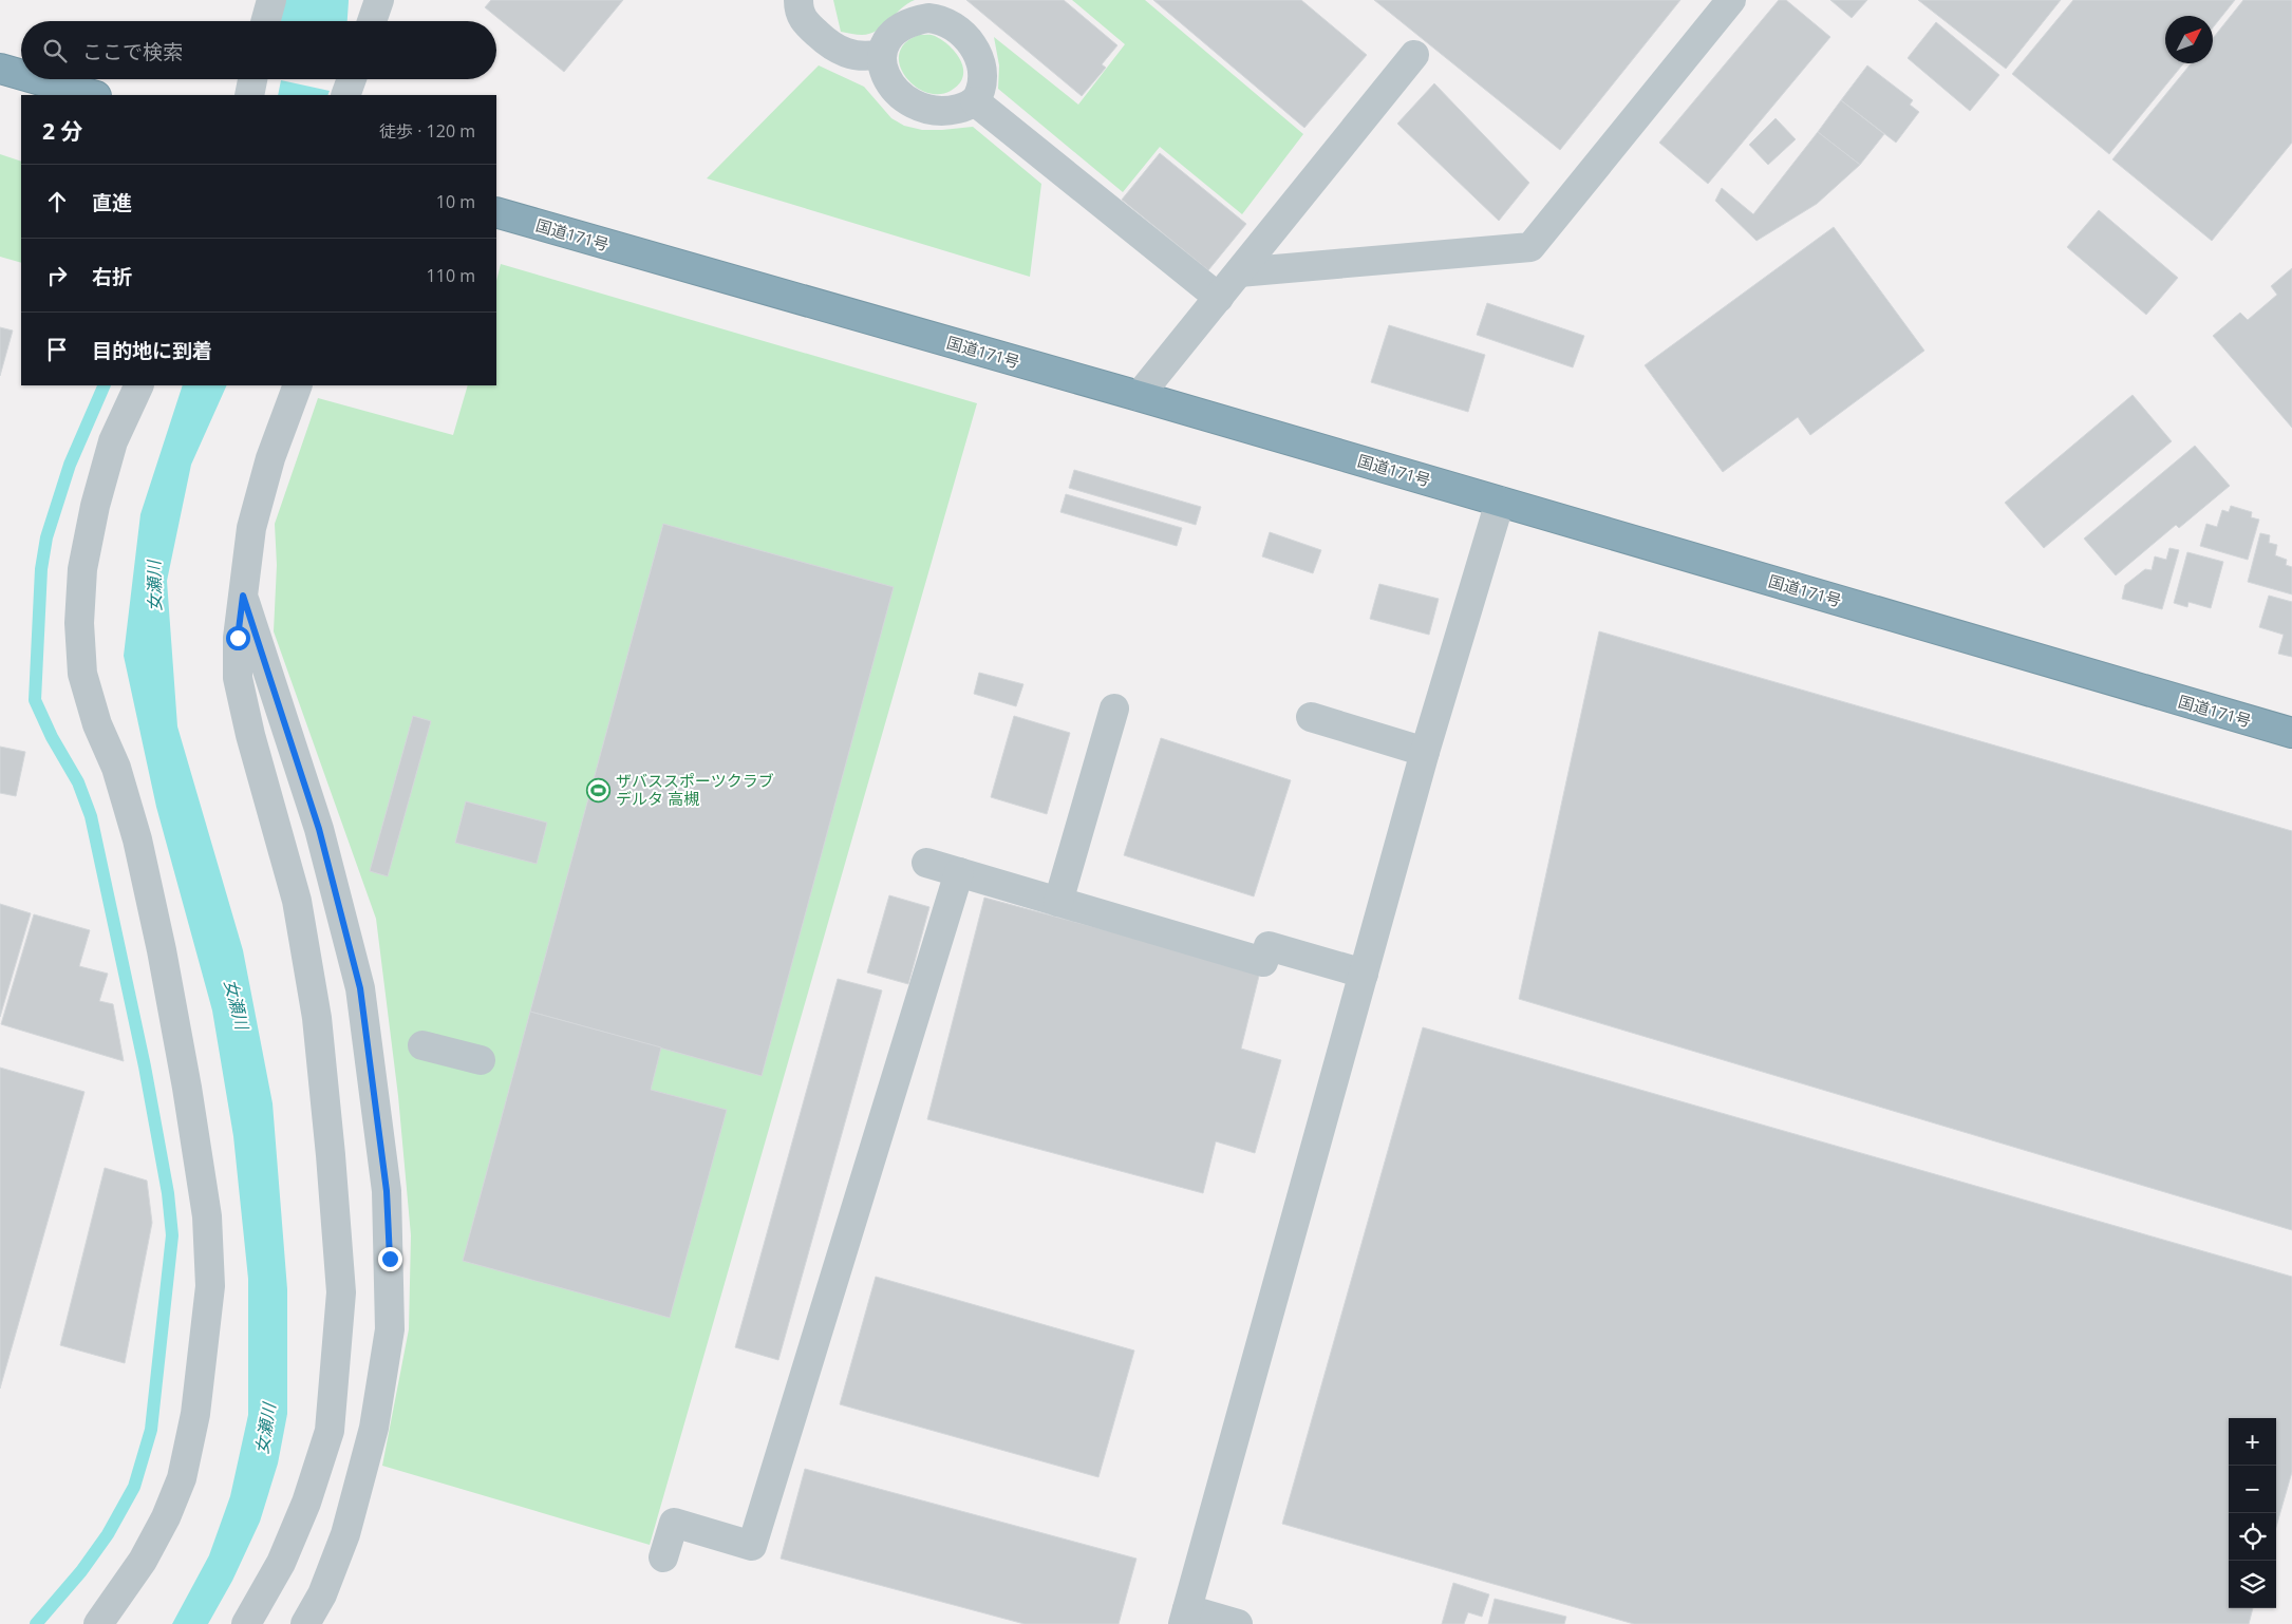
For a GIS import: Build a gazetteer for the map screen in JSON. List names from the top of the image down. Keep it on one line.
{"streets":{"highway":["国道171号"]},"water":["女瀬川"],"places":{"sports":["ザバススポーツクラブ デルタ 高槻"]},"north":"top right","page":{"search":"ここで検索","heading":["2 分","徒歩 · 120 m"],"list":[["直進","10 m"],["右折","110 m"],"目的地に到着"],"map_buttons":["+","−"]}}
